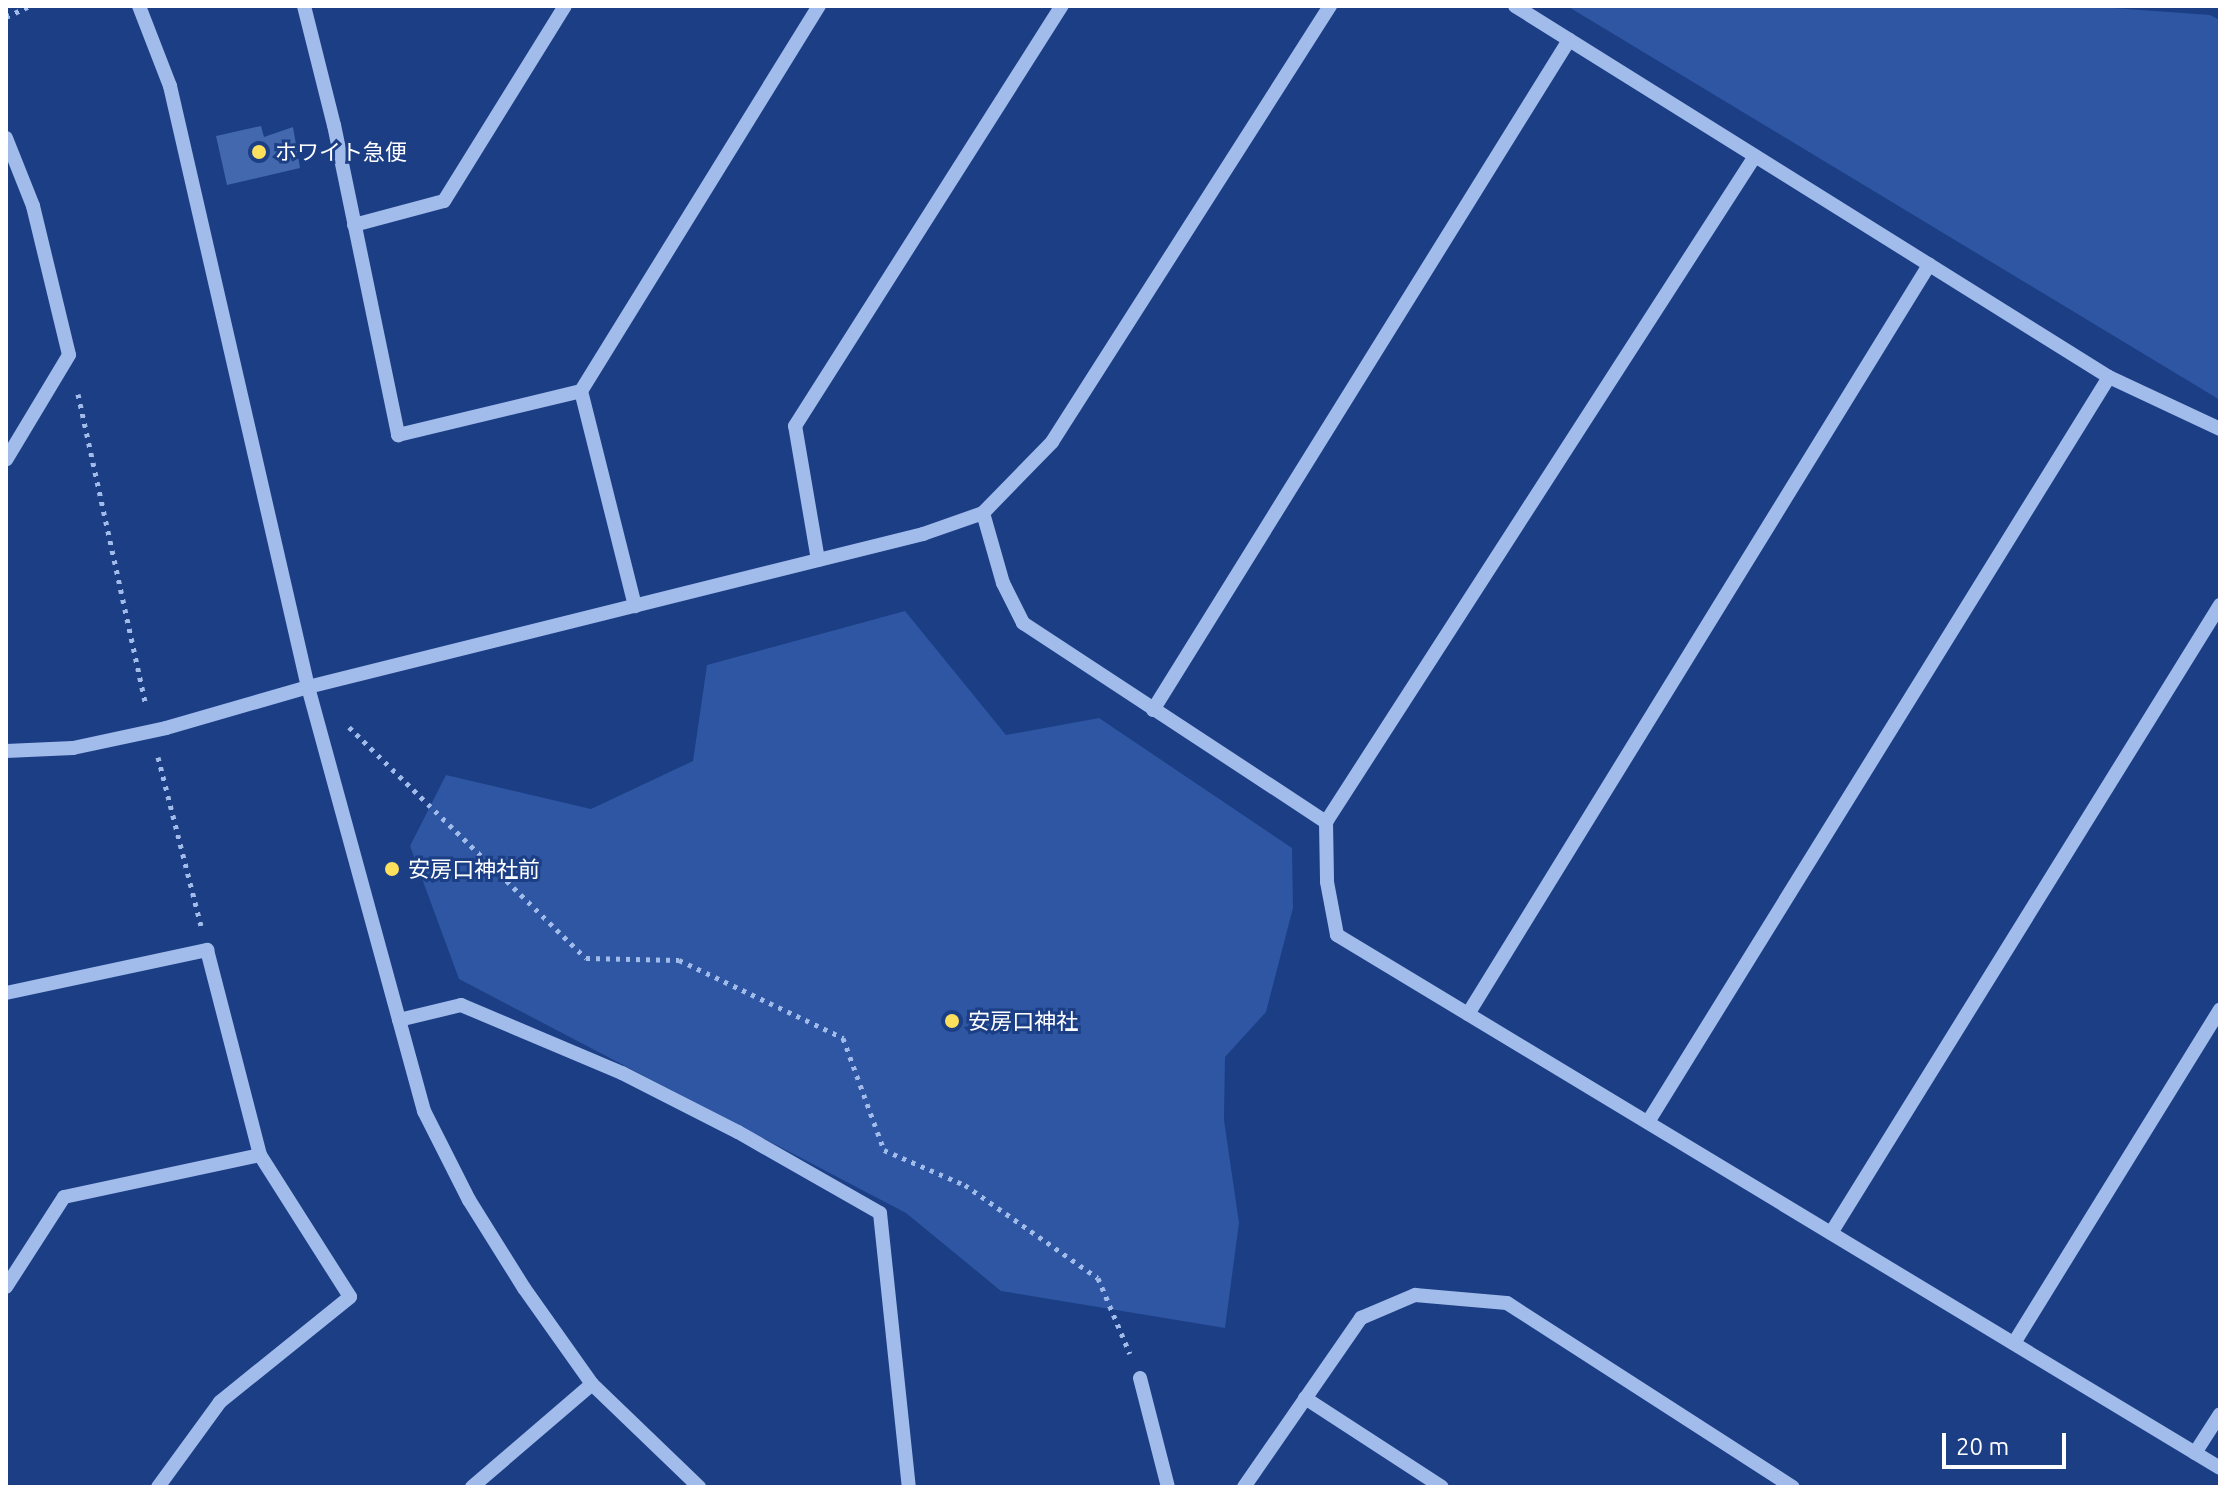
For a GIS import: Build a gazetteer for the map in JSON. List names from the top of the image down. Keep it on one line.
{"places":["ホワイト急便","安房口神社前","安房口神社"],"scale_bar":"20 m"}
